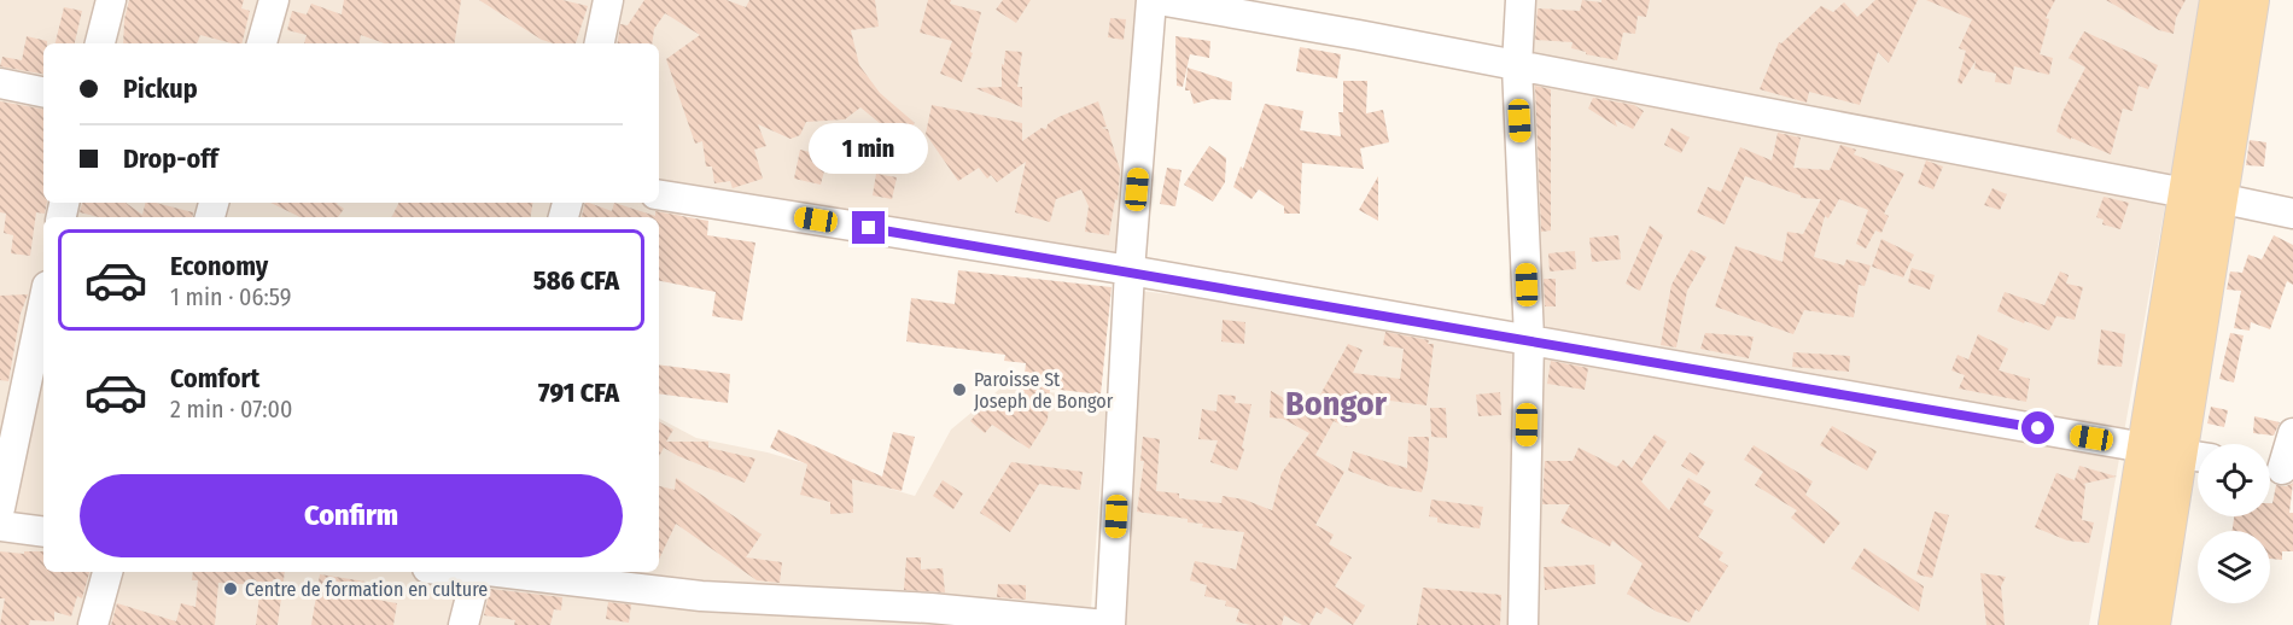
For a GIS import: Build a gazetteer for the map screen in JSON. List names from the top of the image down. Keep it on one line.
{"districts":["Bongor"],"places":["Paroisse St Joseph de Bongor","Centre de formation en culture"],"page":{"banner":["Pickup","Drop-off"],"bubble":"1 min","list":[{"name":"Economy","note":"1 min · 06:59","value":"586 CFA"},{"name":"Comfort","note":"2 min · 07:00","value":"791 CFA"}],"buttons":"Confirm"}}
